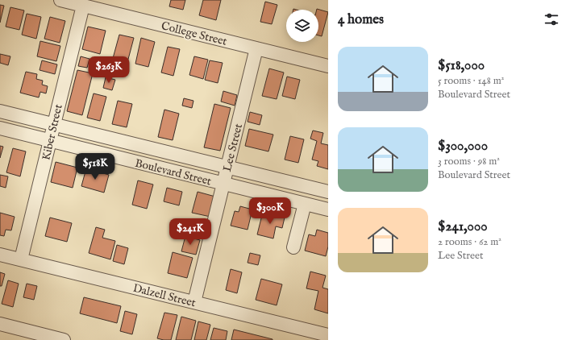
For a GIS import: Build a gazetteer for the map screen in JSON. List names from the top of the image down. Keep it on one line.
{"streets":{"street":["College Street","Kiber Street","Lee Street","Boulevard Street","Dalzell Street"]},"crossings":[["College Street","Kiber Street"],["College Street","Lee Street"],["Kiber Street","Boulevard Street"],["Kiber Street","Dalzell Street"],["Lee Street","Boulevard Street"],["Lee Street","Dalzell Street"]],"page":{"heading":"4 homes","list":[{"name":"$518,000","note":"5 rooms · 148 m² · Boulevard Street"},{"name":"$300,000","note":"3 rooms · 98 m² · Boulevard Street"},{"name":"$241,000","note":"2 rooms · 62 m² · Lee Street"}],"price":["$263K","$518K","$300K","$241K"]}}
